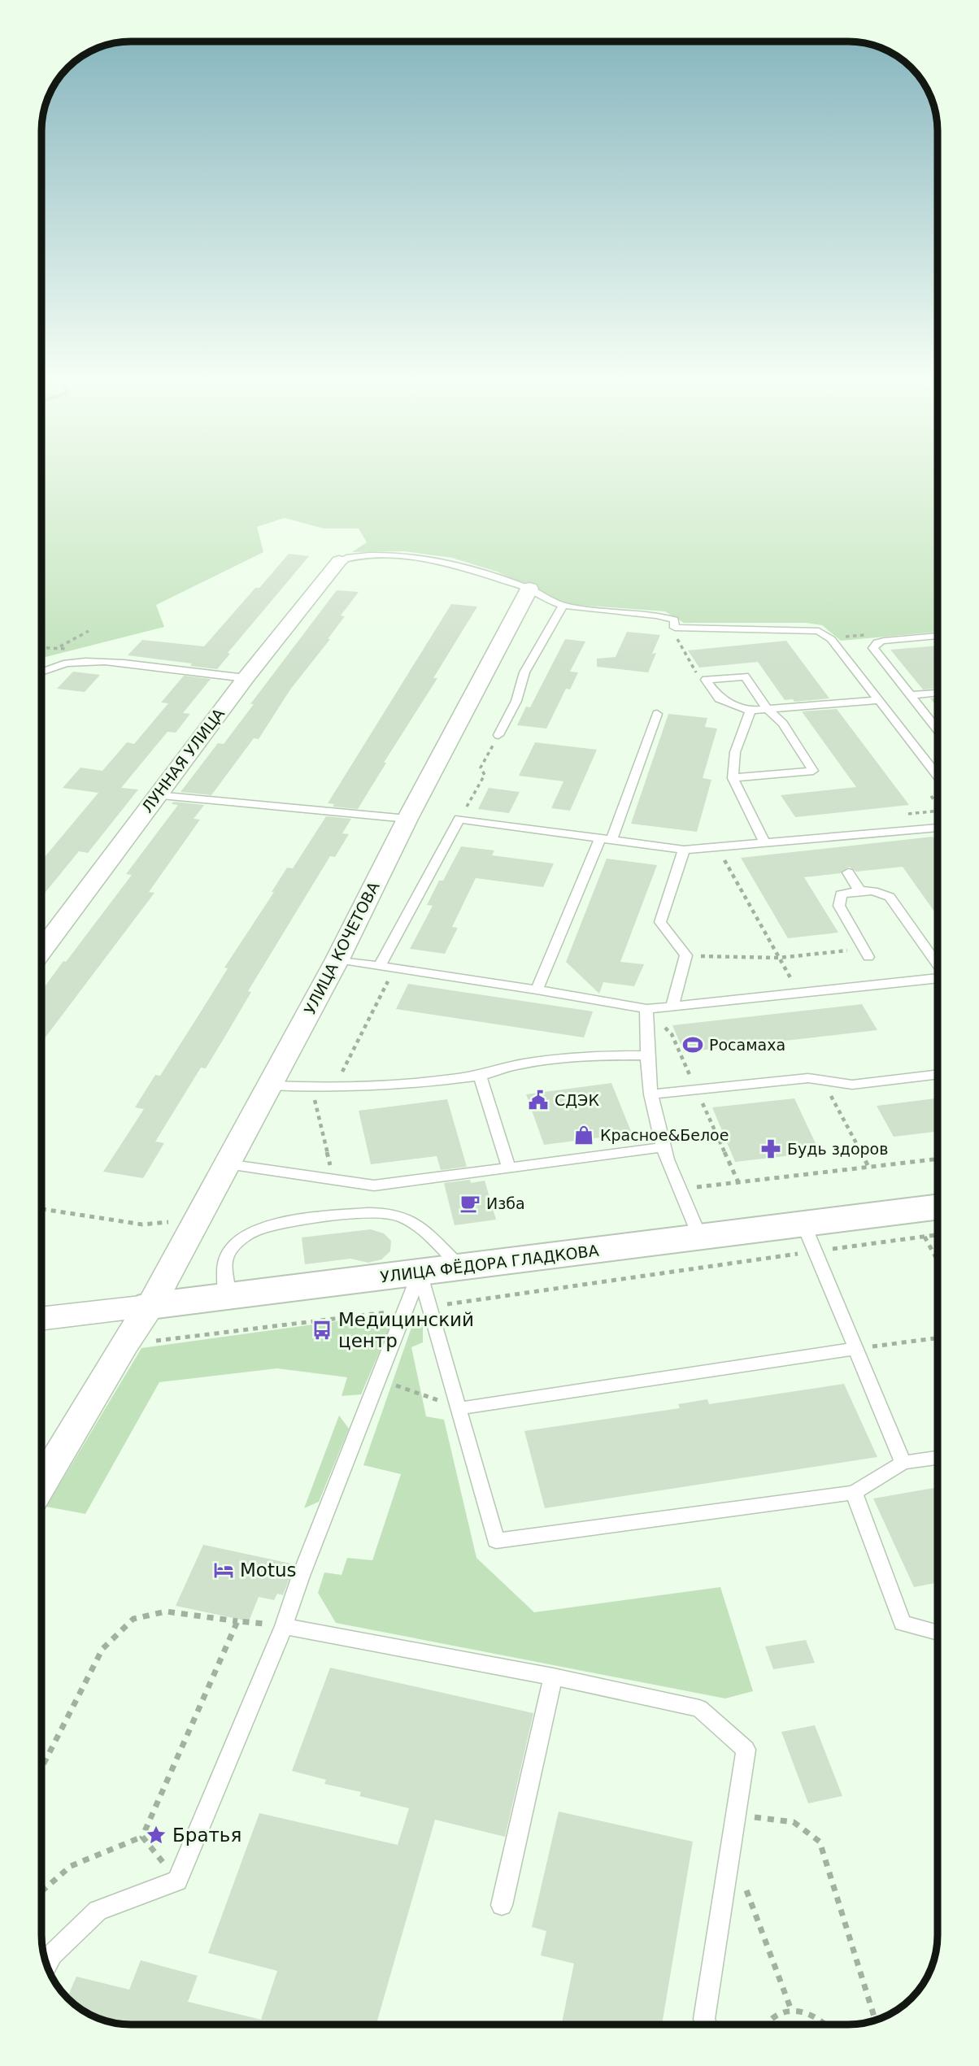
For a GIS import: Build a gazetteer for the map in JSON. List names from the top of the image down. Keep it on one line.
{"streets":{"street":["ЛУННАЯ УЛИЦА","УЛИЦА КОЧЕТОВА","УЛИЦА ФЁДОРА ГЛАДКОВА"]},"crossings":[["УЛИЦА КОЧЕТОВА","УЛИЦА ФЁДОРА ГЛАДКОВА"]],"places":{"sports":["Росамаха"],"public building":["СДЭК"],"shop":["Красное&Белое"],"pharmacy":["Будь здоров"],"cafe":["Изба"],"bus stop":["Медицинский центр"],"hotel":["Motus"],"place":["Братья"]}}
